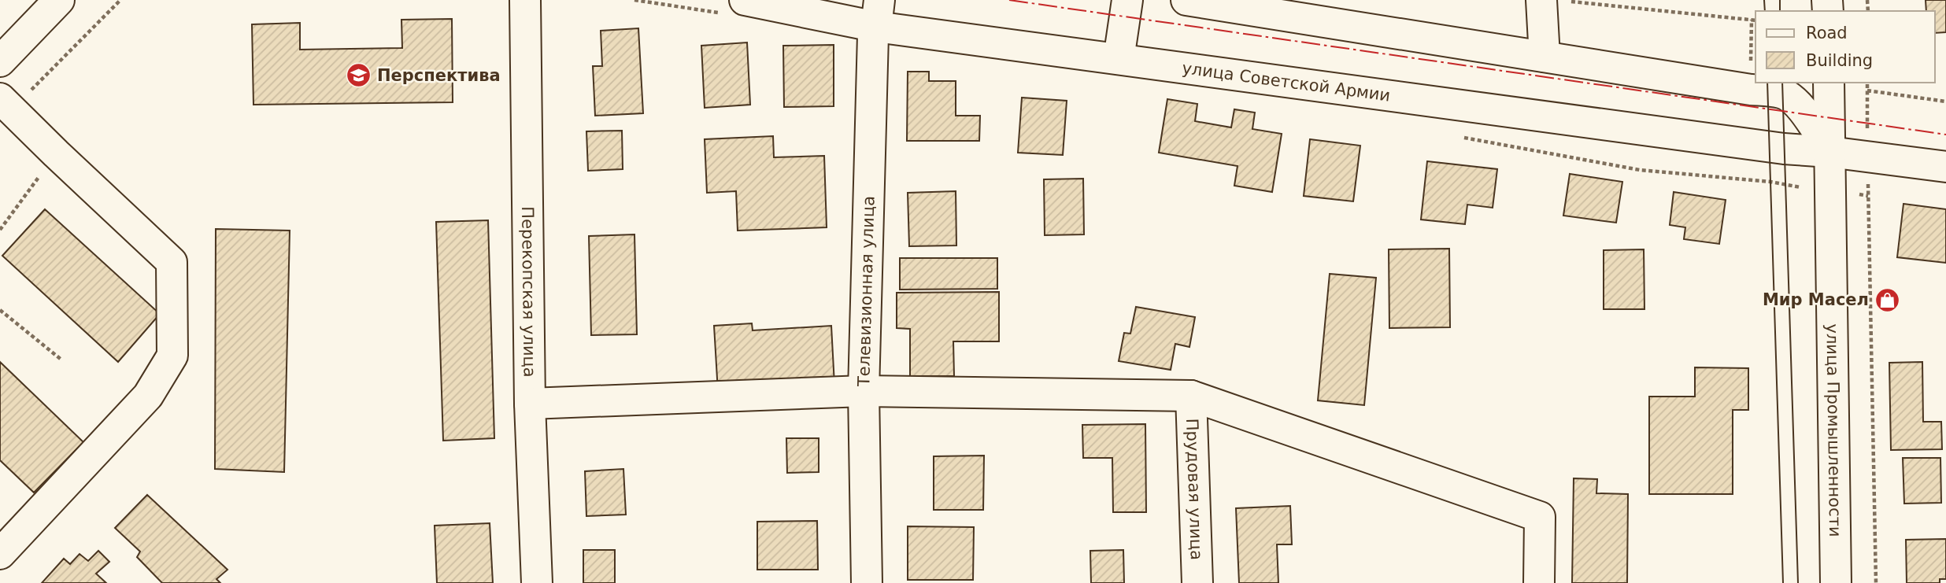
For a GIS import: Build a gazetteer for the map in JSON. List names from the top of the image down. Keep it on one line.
{"streets":{"street":["улица Советской Армии","Телевизионная улица","Перекопская улица","улица Промышленности","Прудовая улица"]},"crossings":[["улица Советской Армии","Телевизионная улица"],["улица Советской Армии","улица Промышленности"]],"places":{"school or university":["Перспектива"],"shop":["Мир Масел"]},"legend":["Road","Building"]}
